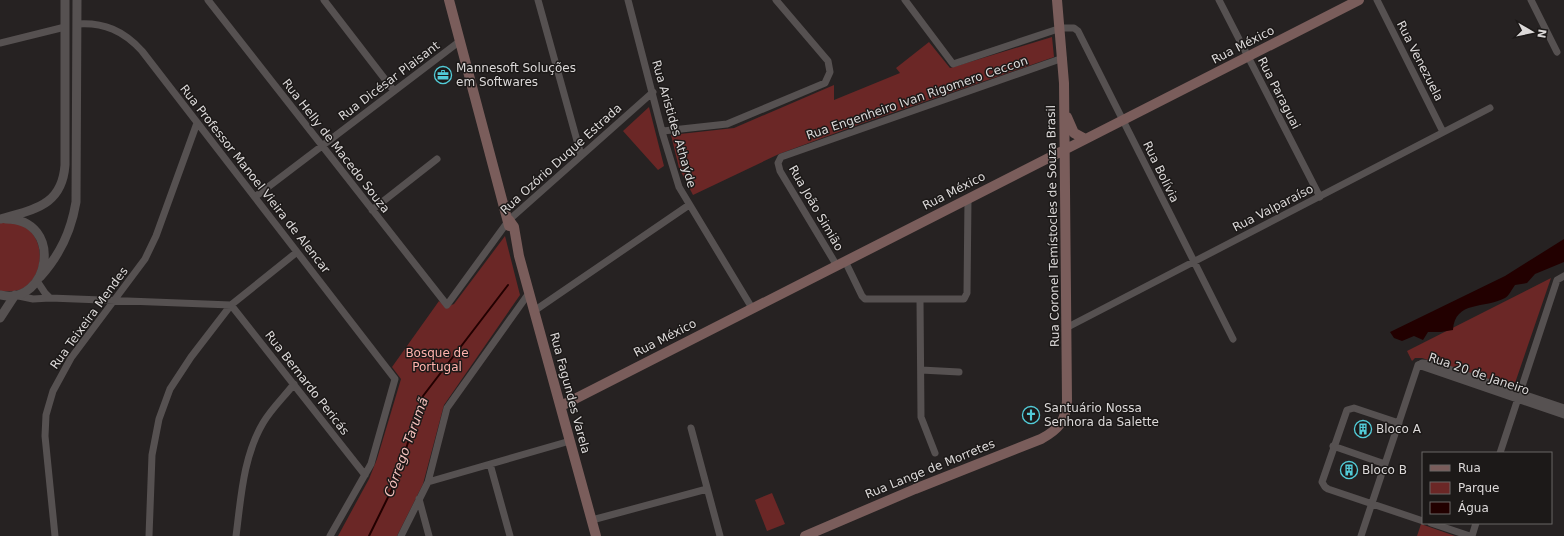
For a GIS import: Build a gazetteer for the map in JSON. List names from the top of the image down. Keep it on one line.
{"streets":{"main road":["Rua México","Rua Coronel Temístocles de Souza Brasil","Rua Fagundes Varela","Rua Lange de Morretes"],"street":["Rua Venezuela","Rua Dicésar Plaisant","Rua Paraguai","Rua Engenheiro Ivan Rigomero Ceccon","Rua Aristides Athaýde","Rua Helly de Macedo Souza","Rua Ozório Duque Estrada","Rua Bolívia","Rua Professor Manoel Vieira de Alencar","Rua João Simião","Rua Valparaíso","Rua Teixeira Mendes","Rua 20 de Janeiro","Rua Bernardo Pericás"]},"crossings":[["Rua México","Rua Paraguai"],["Rua México","Rua Aristides Athaýde"],["Rua México","Rua Bolívia"],["Rua México","Rua João Simião"],["Rua México","Rua Coronel Temístocles de Souza Brasil"],["Rua México","Rua Fagundes Varela"],["Rua Venezuela","Rua Valparaíso"],["Rua Dicésar Plaisant","Rua Helly de Macedo Souza"],["Rua Dicésar Plaisant","Rua Professor Manoel Vieira de Alencar"],["Rua Dicésar Plaisant","Rua Fagundes Varela"],["Rua Paraguai","Rua Valparaíso"],["Rua Engenheiro Ivan Rigomero Ceccon","Rua João Simião"],["Rua Engenheiro Ivan Rigomero Ceccon","Rua Coronel Temístocles de Souza Brasil"],["Rua Aristides Athaýde","Rua Ozório Duque Estrada"],["Rua Helly de Macedo Souza","Rua Ozório Duque Estrada"],["Rua Ozório Duque Estrada","Rua Fagundes Varela"],["Rua Bolívia","Rua Valparaíso"],["Rua Bolívia","Rua Coronel Temístocles de Souza Brasil"],["Rua Professor Manoel Vieira de Alencar","Rua Teixeira Mendes"],["Rua Professor Manoel Vieira de Alencar","Rua Bernardo Pericás"],["Rua Valparaíso","Rua Coronel Temístocles de Souza Brasil"],["Rua Coronel Temístocles de Souza Brasil","Rua Lange de Morretes"]],"water":["Córrego Tarumã"],"parks":["Bosque de Portugal"],"places":{"office":["Mannesoft Soluções em Softwares"],"church":["Santuário Nossa Senhora da Salette"],"building":["Bloco A","Bloco B"]},"legend":["Rua","Parque","Água"],"north":"right"}
